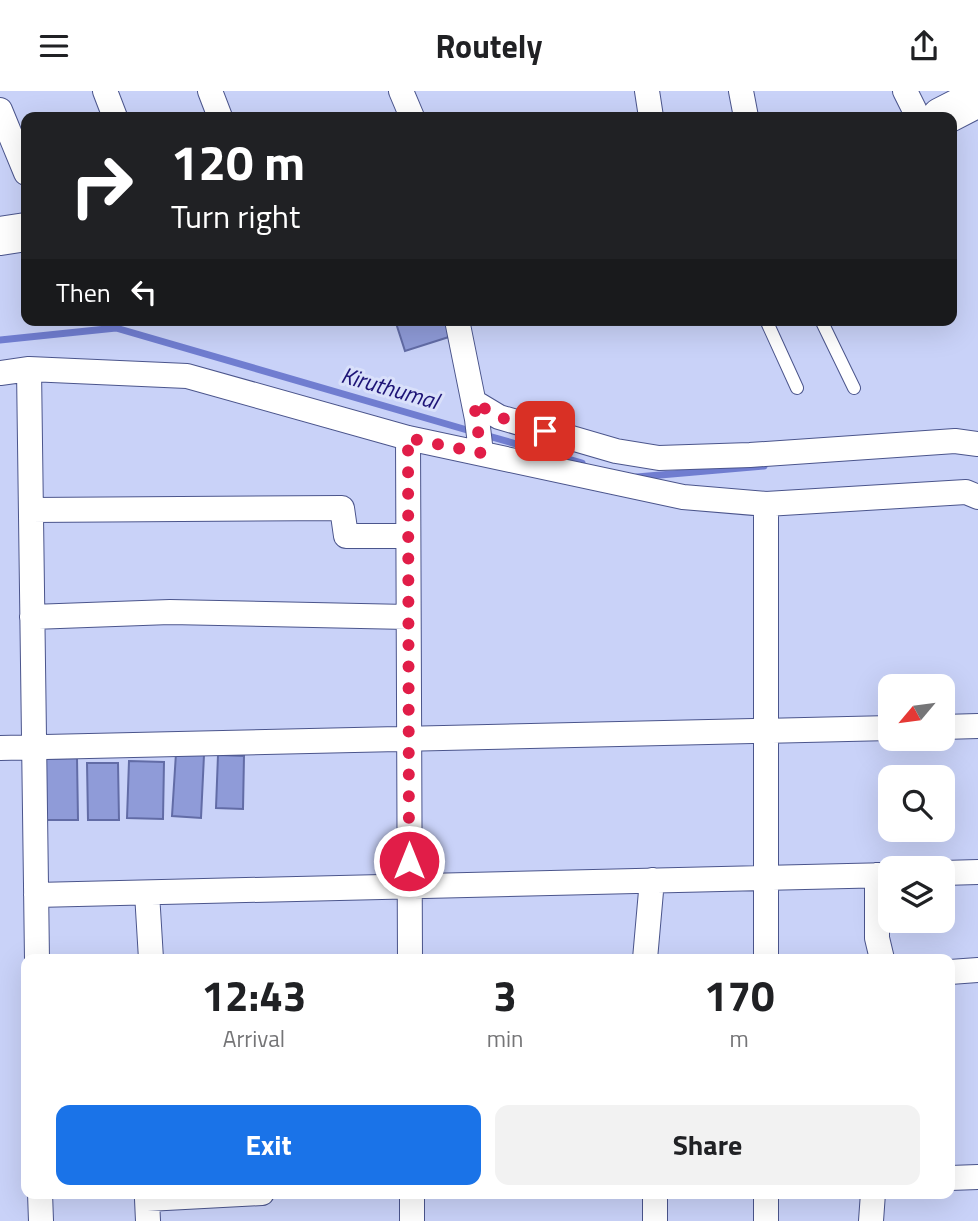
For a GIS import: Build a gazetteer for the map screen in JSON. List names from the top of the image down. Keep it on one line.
{"water":["Kiruthumal"],"north":"bottom left","page":{"header":"Routely","turn":["120 m","Turn right"],"then":"Then","eta":["12:43","Arrival","3","min","170","m"],"buttons":["Exit","Share"]}}
